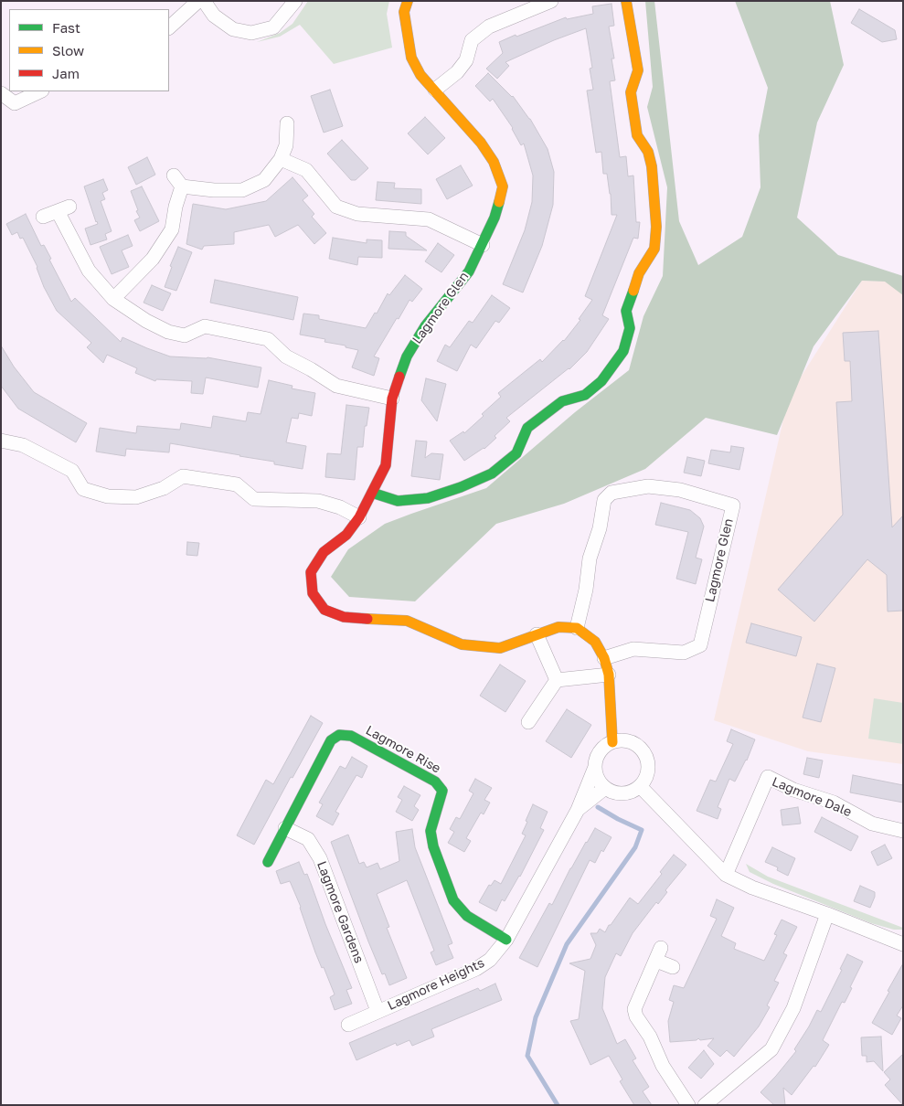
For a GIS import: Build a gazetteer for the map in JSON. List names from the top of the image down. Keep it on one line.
{"streets":{"street":["Lagmore Glen","Lagmore Rise","Lagmore Dale","Lagmore Gardens","Lagmore Heights"]},"crossings":[["Lagmore Rise","Lagmore Gardens"],["Lagmore Rise","Lagmore Heights"],["Lagmore Gardens","Lagmore Heights"]],"legend":["Fast","Slow","Jam"]}
